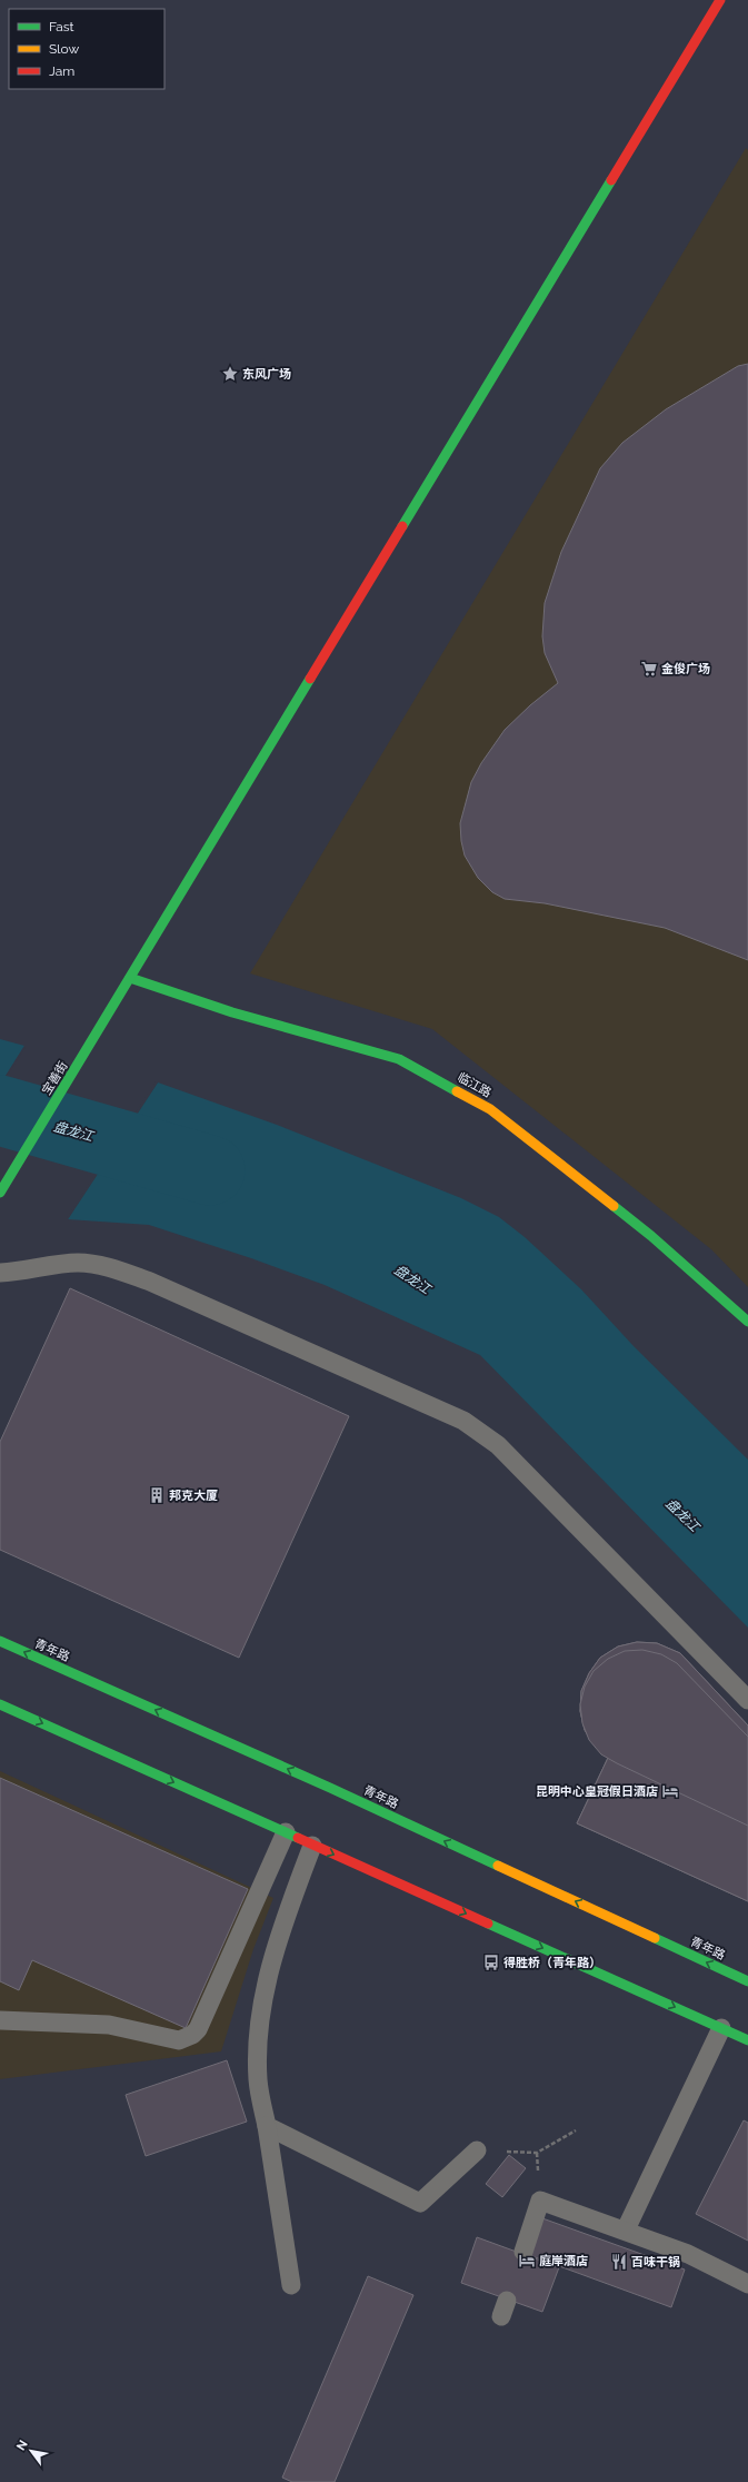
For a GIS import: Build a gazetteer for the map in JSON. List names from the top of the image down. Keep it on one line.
{"streets":{"street":["宝善街","临江路","青年路"]},"crossings":[["宝善街","临江路"]],"water":["盘龙江"],"places":{"place":["东风广场"],"supermarket":["金俊广场"],"building":["邦克大厦"],"hotel":["昆明中心皇冠假日酒店","庭岸酒店"],"bus stop":["得胜桥（青年路）"],"restaurant":["百味干锅"]},"legend":["Fast","Slow","Jam"],"north":"top left"}
